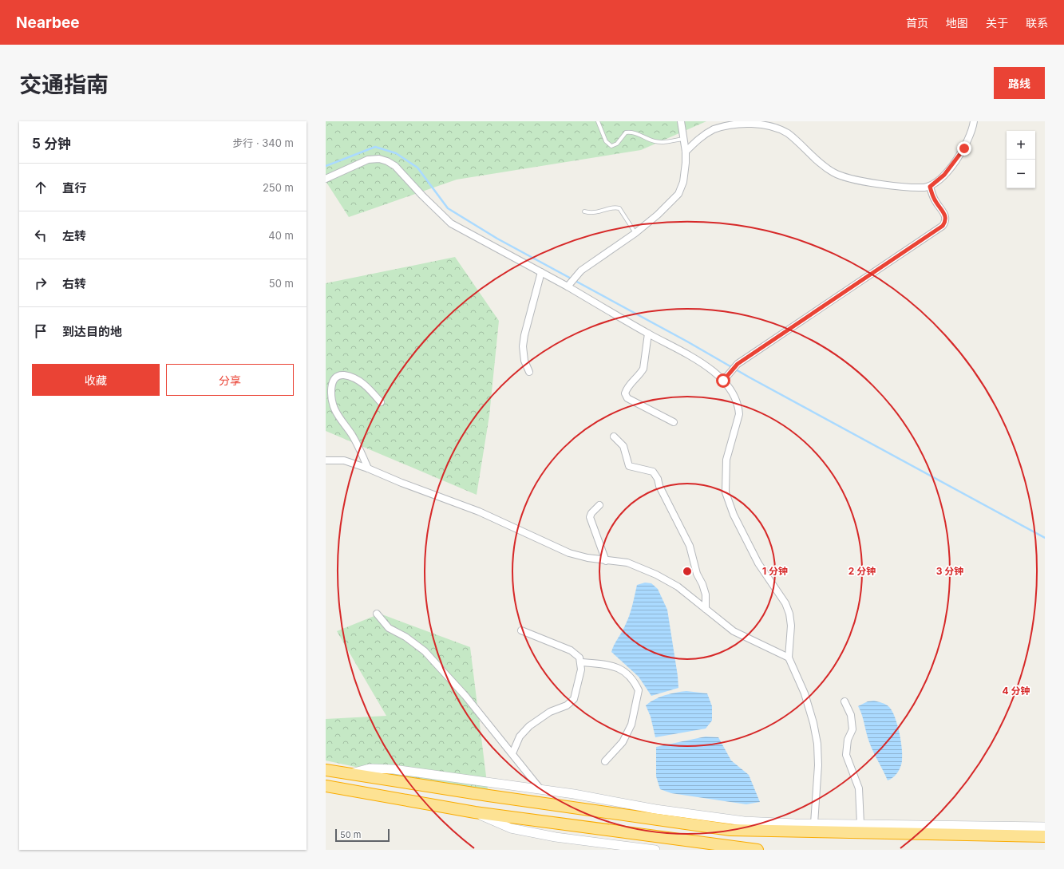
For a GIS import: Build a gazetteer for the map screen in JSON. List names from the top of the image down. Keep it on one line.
{"scale_bar":"50 m","page":{"header":"Nearbee","nav":["首页","地图","关于","联系"],"title":"交通指南","buttons":["路线",["收藏","分享"]],"heading":["5 分钟","步行 · 340 m"],"map_buttons":["+","−"],"list":[["直行","250 m"],["左转","40 m"],["右转","50 m"],"到达目的地"],"scale":"50 m"},"rings":["1 分钟","2 分钟","3 分钟","4 分钟"]}
